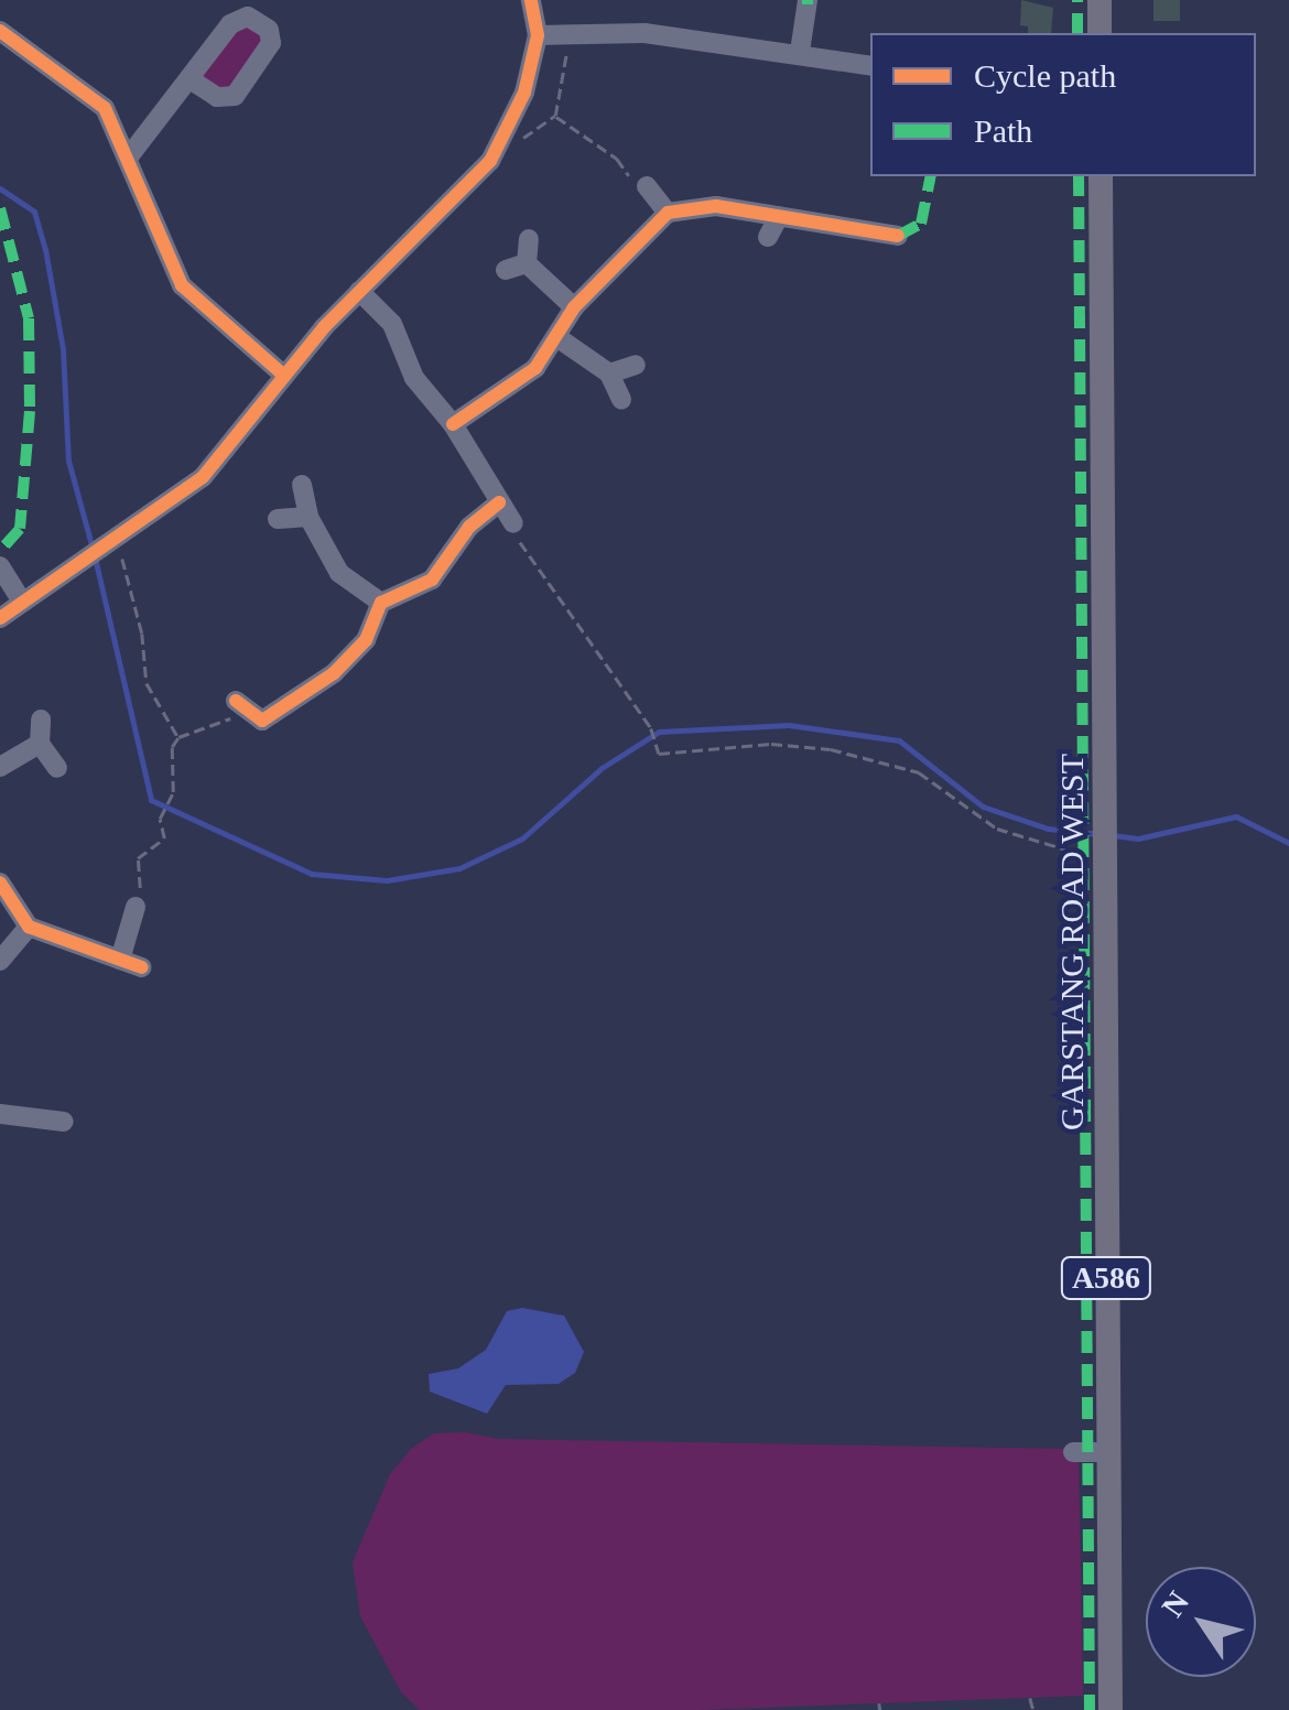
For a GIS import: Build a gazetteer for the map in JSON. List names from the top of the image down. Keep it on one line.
{"streets":{"main road":["GARSTANG ROAD WEST","A586"]},"legend":["Cycle path","Path"],"north":"top left"}
